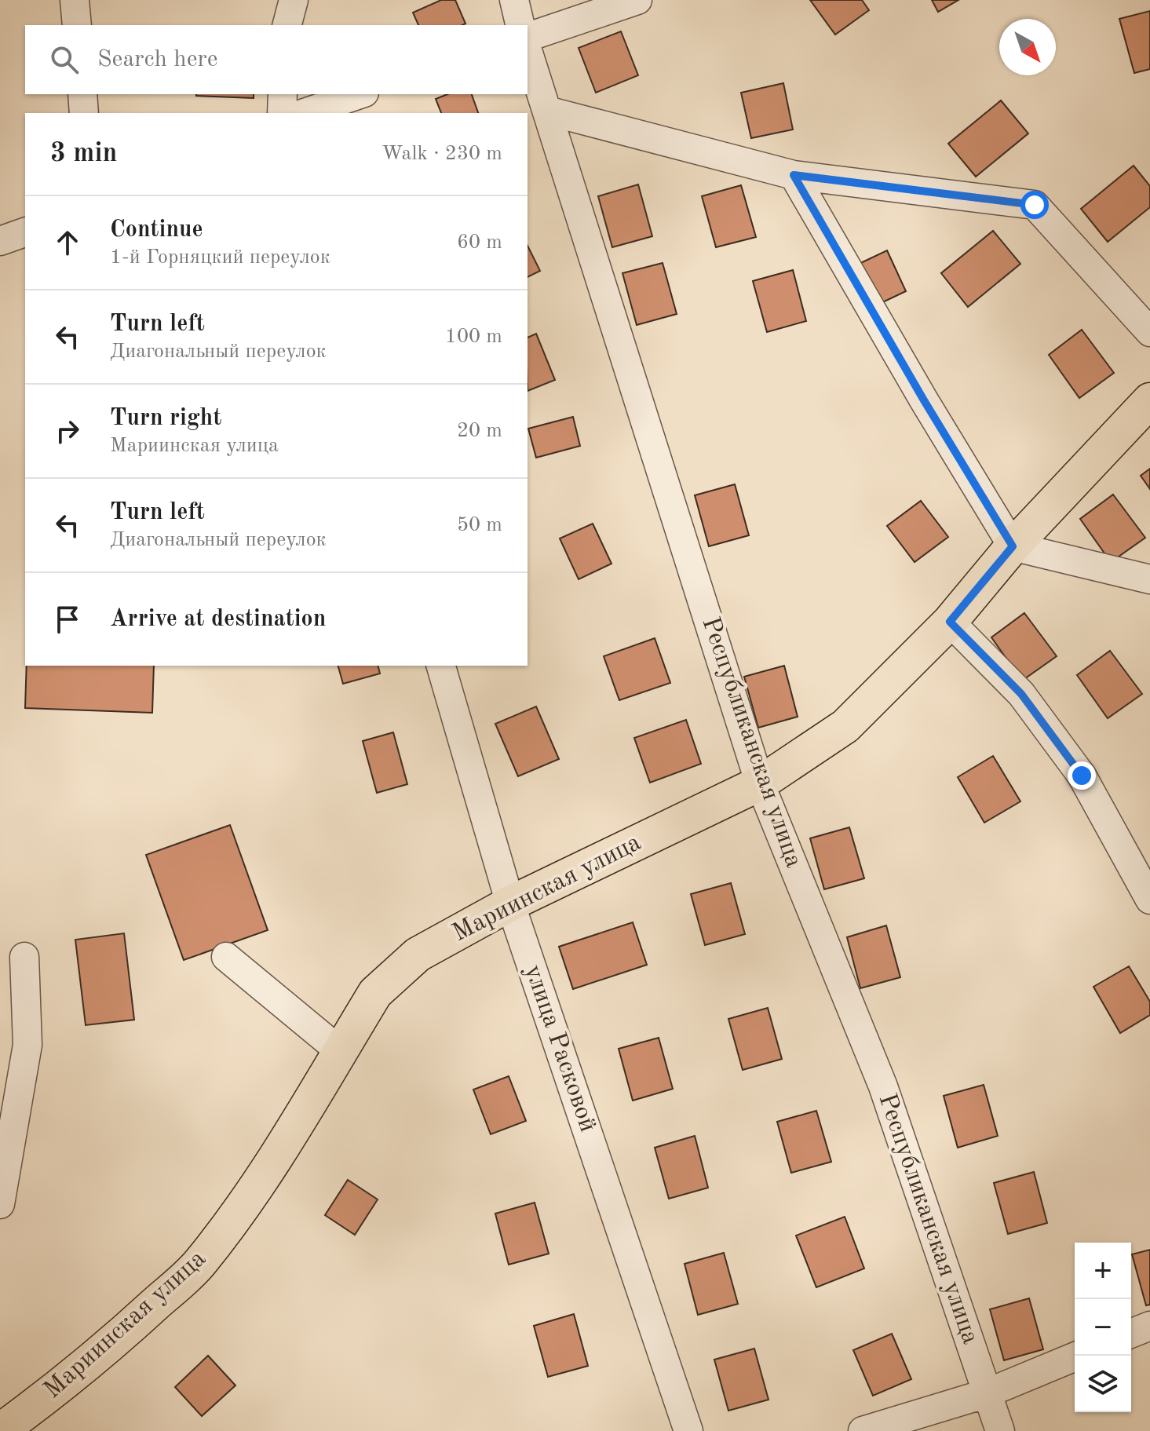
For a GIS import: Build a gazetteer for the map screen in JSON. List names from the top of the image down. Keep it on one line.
{"streets":{"main road":["Мариинская улица"],"street":["Республиканская улица","улица Расковой"]},"crossings":[["Республиканская улица","Мариинская улица"],["Мариинская улица","улица Расковой"]],"north":"bottom right","page":{"search":"Search here","heading":["3 min","Walk · 230 m"],"list":[["Continue","1-й Горняцкий переулок","60 m"],["Turn left","Диагональный переулок","100 m"],["Turn right","Мариинская улица","20 m"],["Turn left","Диагональный переулок","50 m"],"Arrive at destination"],"map_buttons":["+","−"]}}
